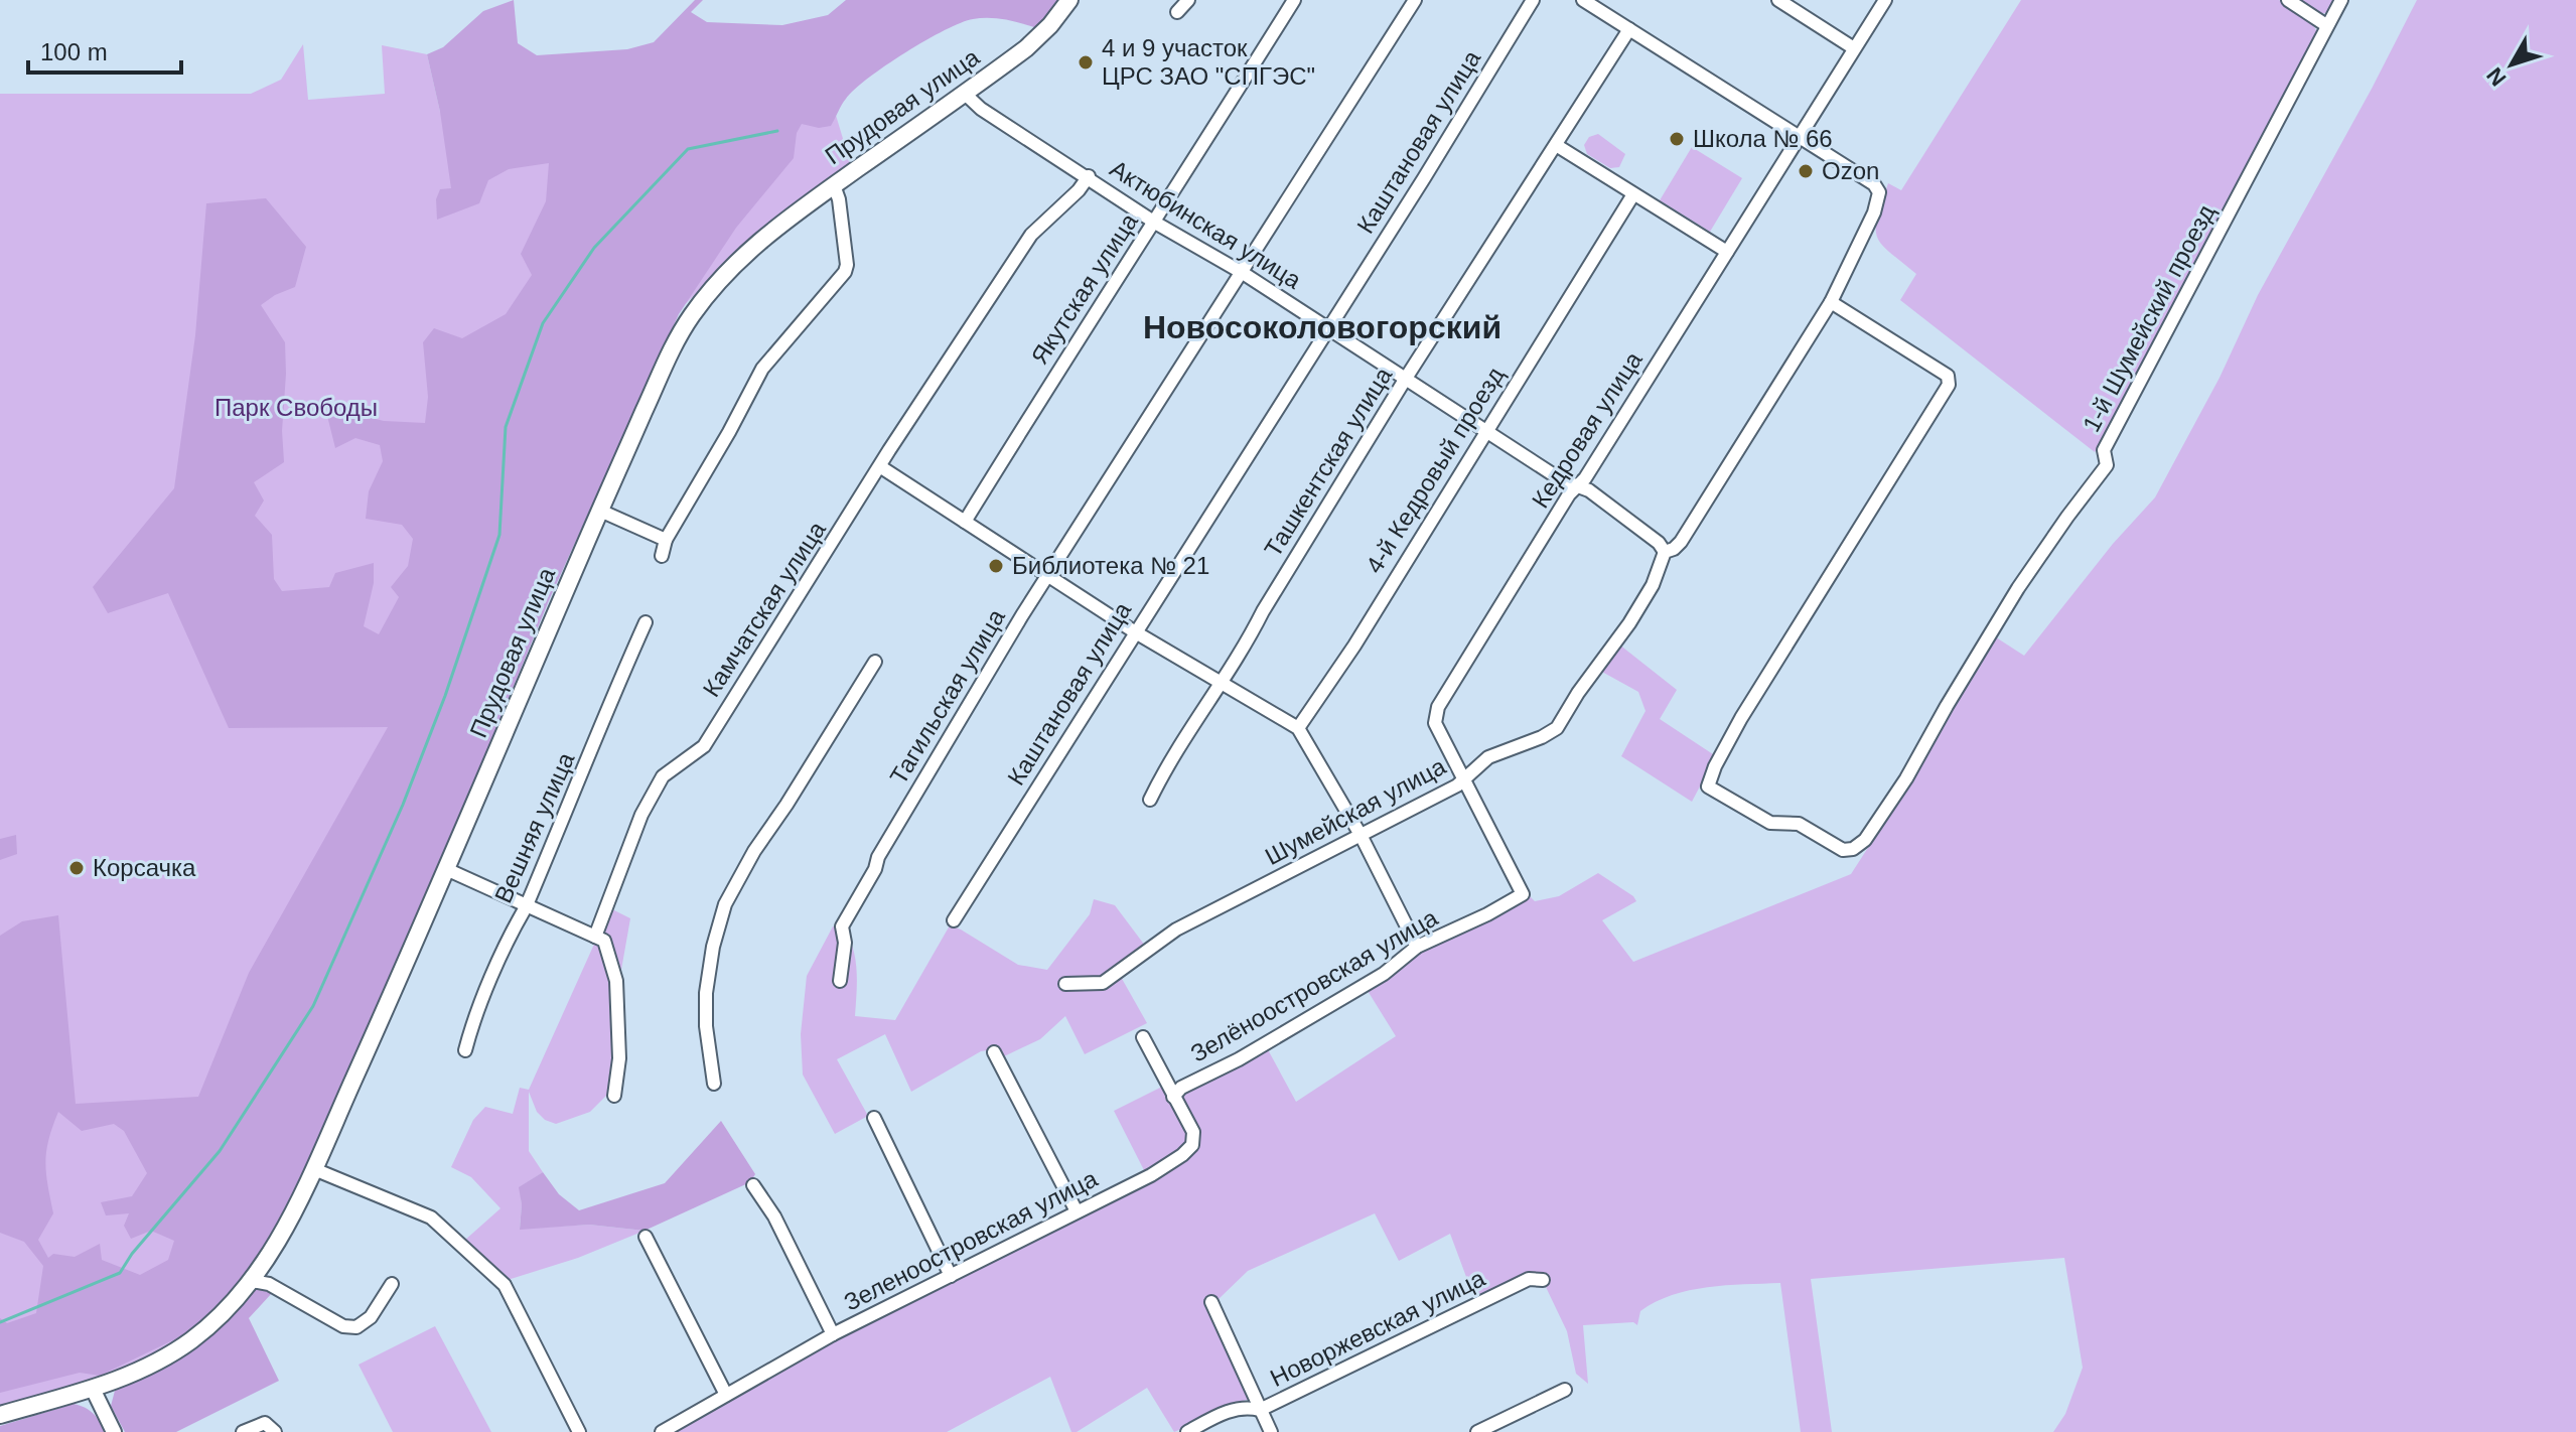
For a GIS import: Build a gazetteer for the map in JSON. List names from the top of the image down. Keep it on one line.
{"streets":{"main road":["Прудовая улица"],"street":["Каштановая улица","Актюбинская улица","Якутская улица","1-й Шумейский проезд","Кедровая улица","Ташкентская улица","4-й Кедровый проезд","Камчатская улица","Тагильская улица","Шумейская улица","Вешняя улица","Зелёноостровская улица","Зеленоостровская улица","Новоржевская улица"]},"crossings":[["Прудовая улица","Актюбинская улица"],["Каштановая улица","Актюбинская улица"],["Актюбинская улица","Якутская улица"],["Актюбинская улица","Кедровая улица"],["Актюбинская улица","Ташкентская улица"],["Актюбинская улица","4-й Кедровый проезд"],["Актюбинская улица","Камчатская улица"],["Актюбинская улица","Тагильская улица"],["Актюбинская улица","Шумейская улица"],["1-й Шумейский проезд","Шумейская улица"],["Кедровая улица","Шумейская улица"],["Кедровая улица","Зелёноостровская улица"],["Зелёноостровская улица","Зеленоостровская улица"]],"districts":["Новосоколовогорский"],"parks":["Парк Свободы"],"places":["4 и 9 участок ЦРС ЗАО \"СПГЭС\"","Школа № 66","Ozon","Библиотека № 21","Корсачка"],"scale_bar":"100 m","north":"bottom left"}
